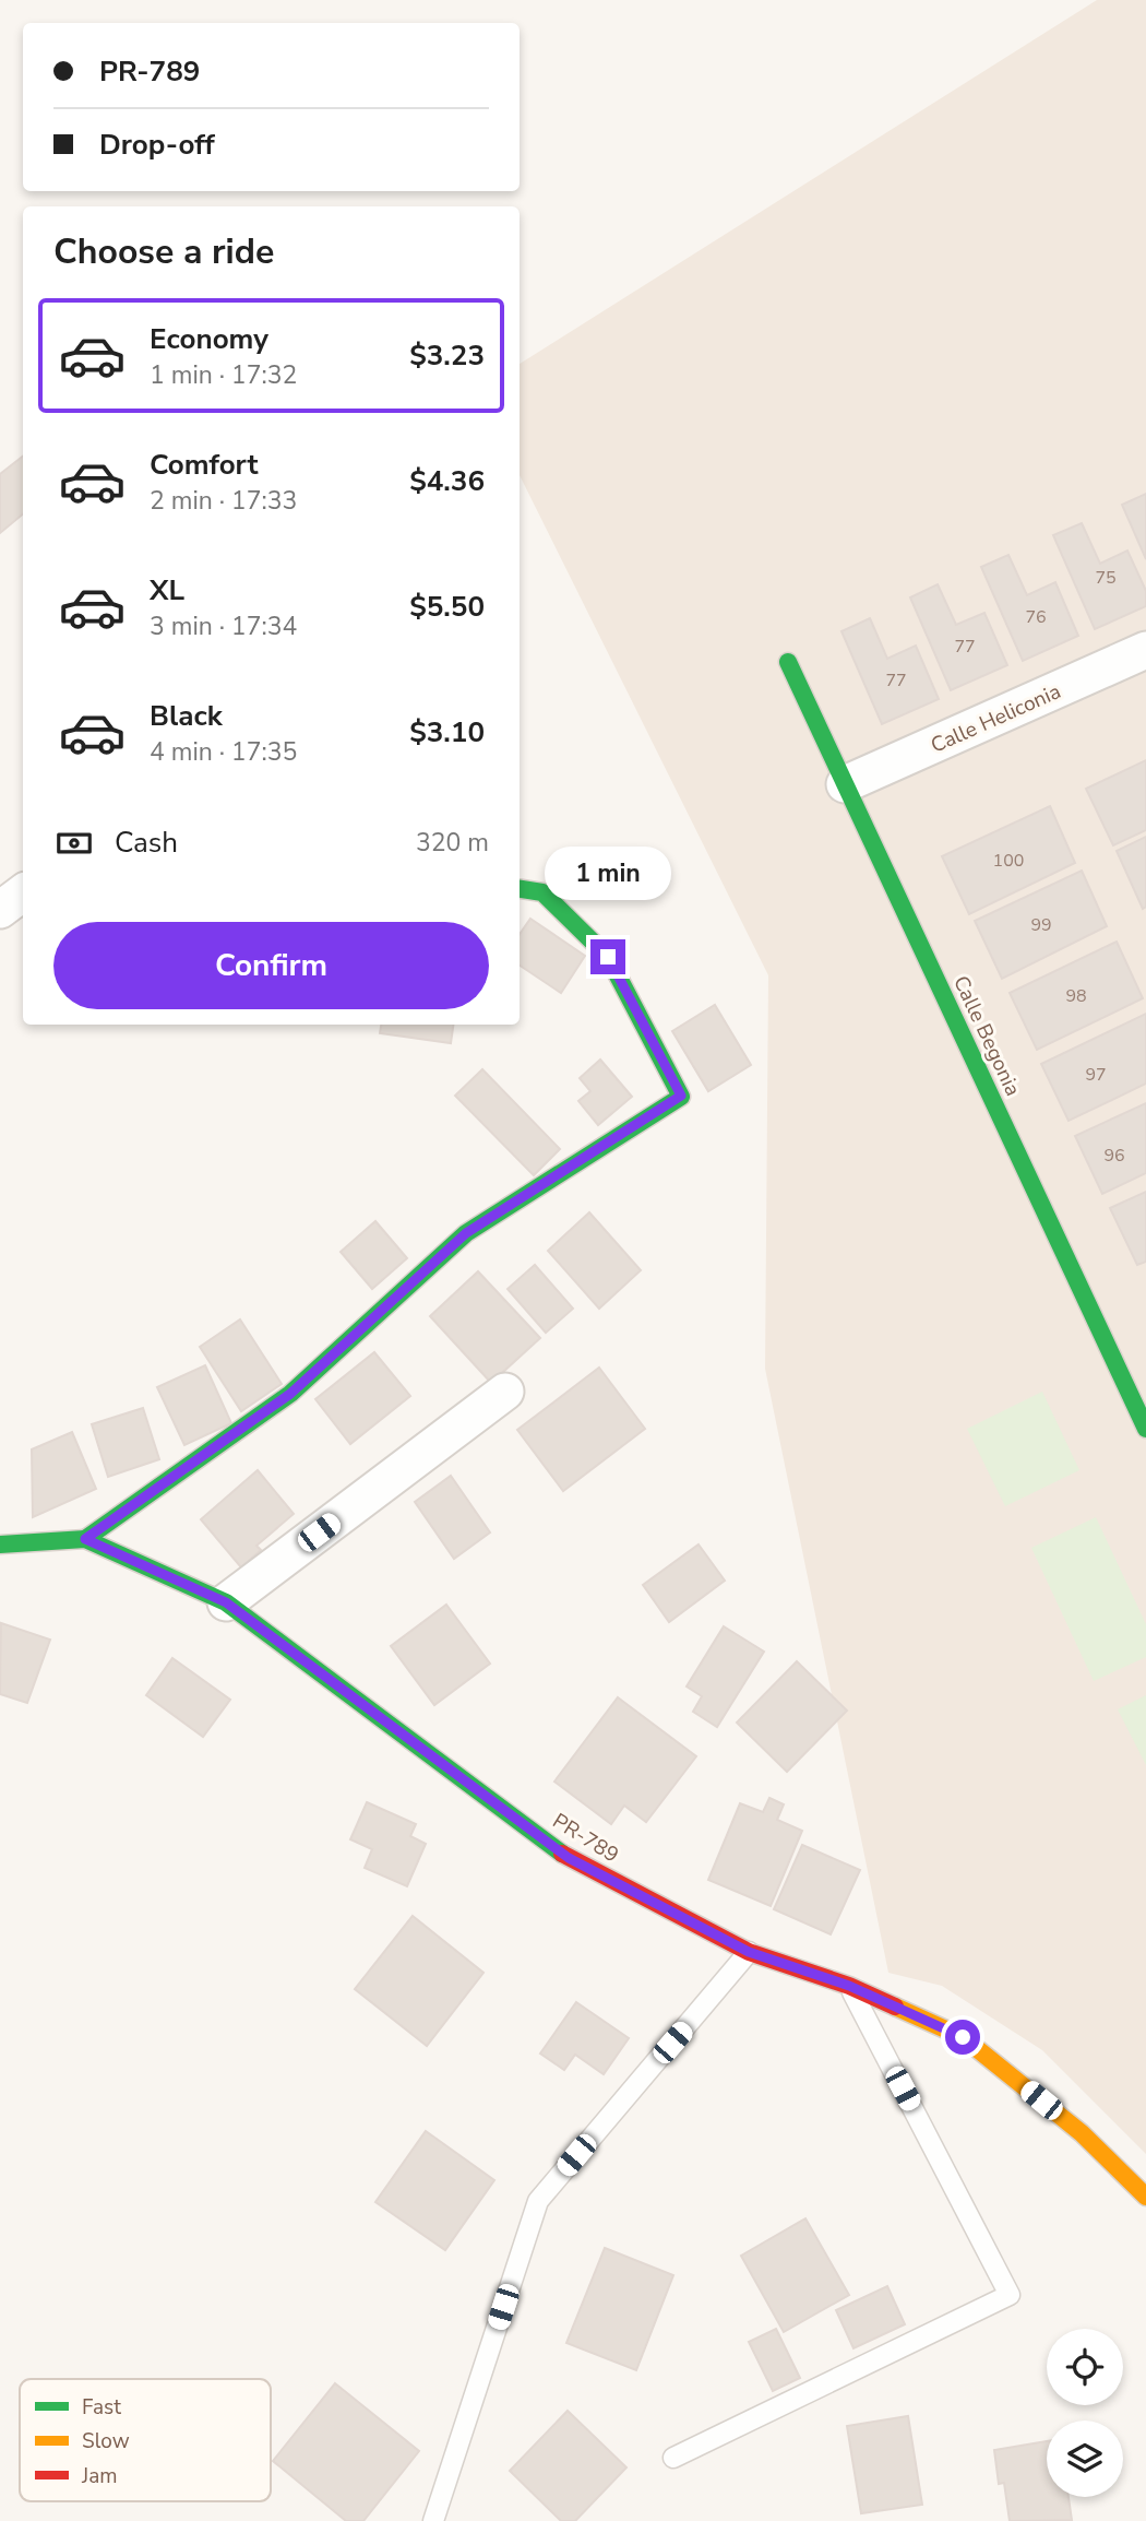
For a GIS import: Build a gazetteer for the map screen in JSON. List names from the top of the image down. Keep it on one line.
{"streets":{"street":["Calle Heliconia","Calle Begonia","PR-789"]},"crossings":[["Calle Heliconia","Calle Begonia"]],"house_numbers":["75","76","77","77","100","99","98","97","96"],"legend":["Fast","Slow","Jam"],"page":{"banner":["PR-789","Drop-off"],"heading":"Choose a ride","list":[{"name":"Economy","note":"1 min · 17:32","value":"$3.23"},{"name":"Comfort","note":"2 min · 17:33","value":"$4.36"},{"name":"XL","note":"3 min · 17:34","value":"$5.50"},{"name":"Black","note":"4 min · 17:35","value":"$3.10"}],"pay":["Cash","320 m"],"bubble":"1 min","buttons":"Confirm"}}
